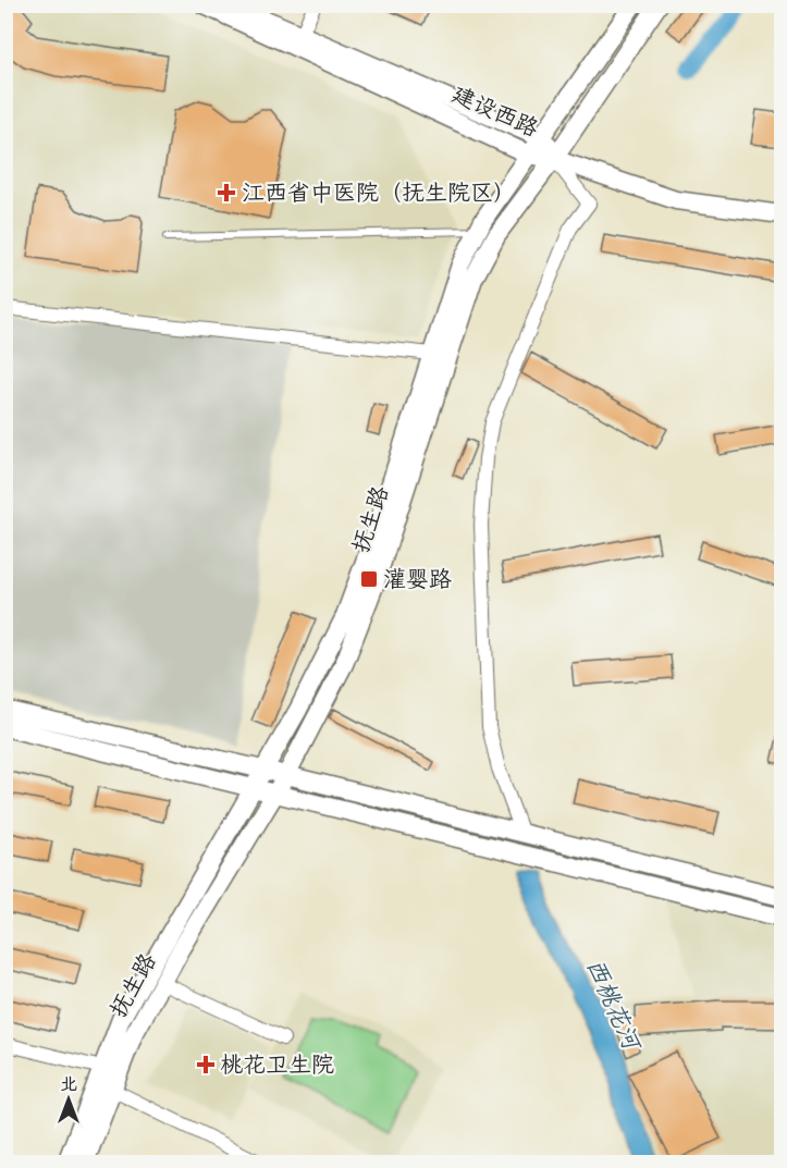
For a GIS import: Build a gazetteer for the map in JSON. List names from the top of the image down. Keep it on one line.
{"streets":{"main road":["建设西路","抚生路"]},"crossings":[["建设西路","抚生路"]],"water":["西桃花河"],"places":{"health":["江西省中医院（抚生院区）","桃花卫生院"],"transit":["灌婴路"]},"north":"top"}
